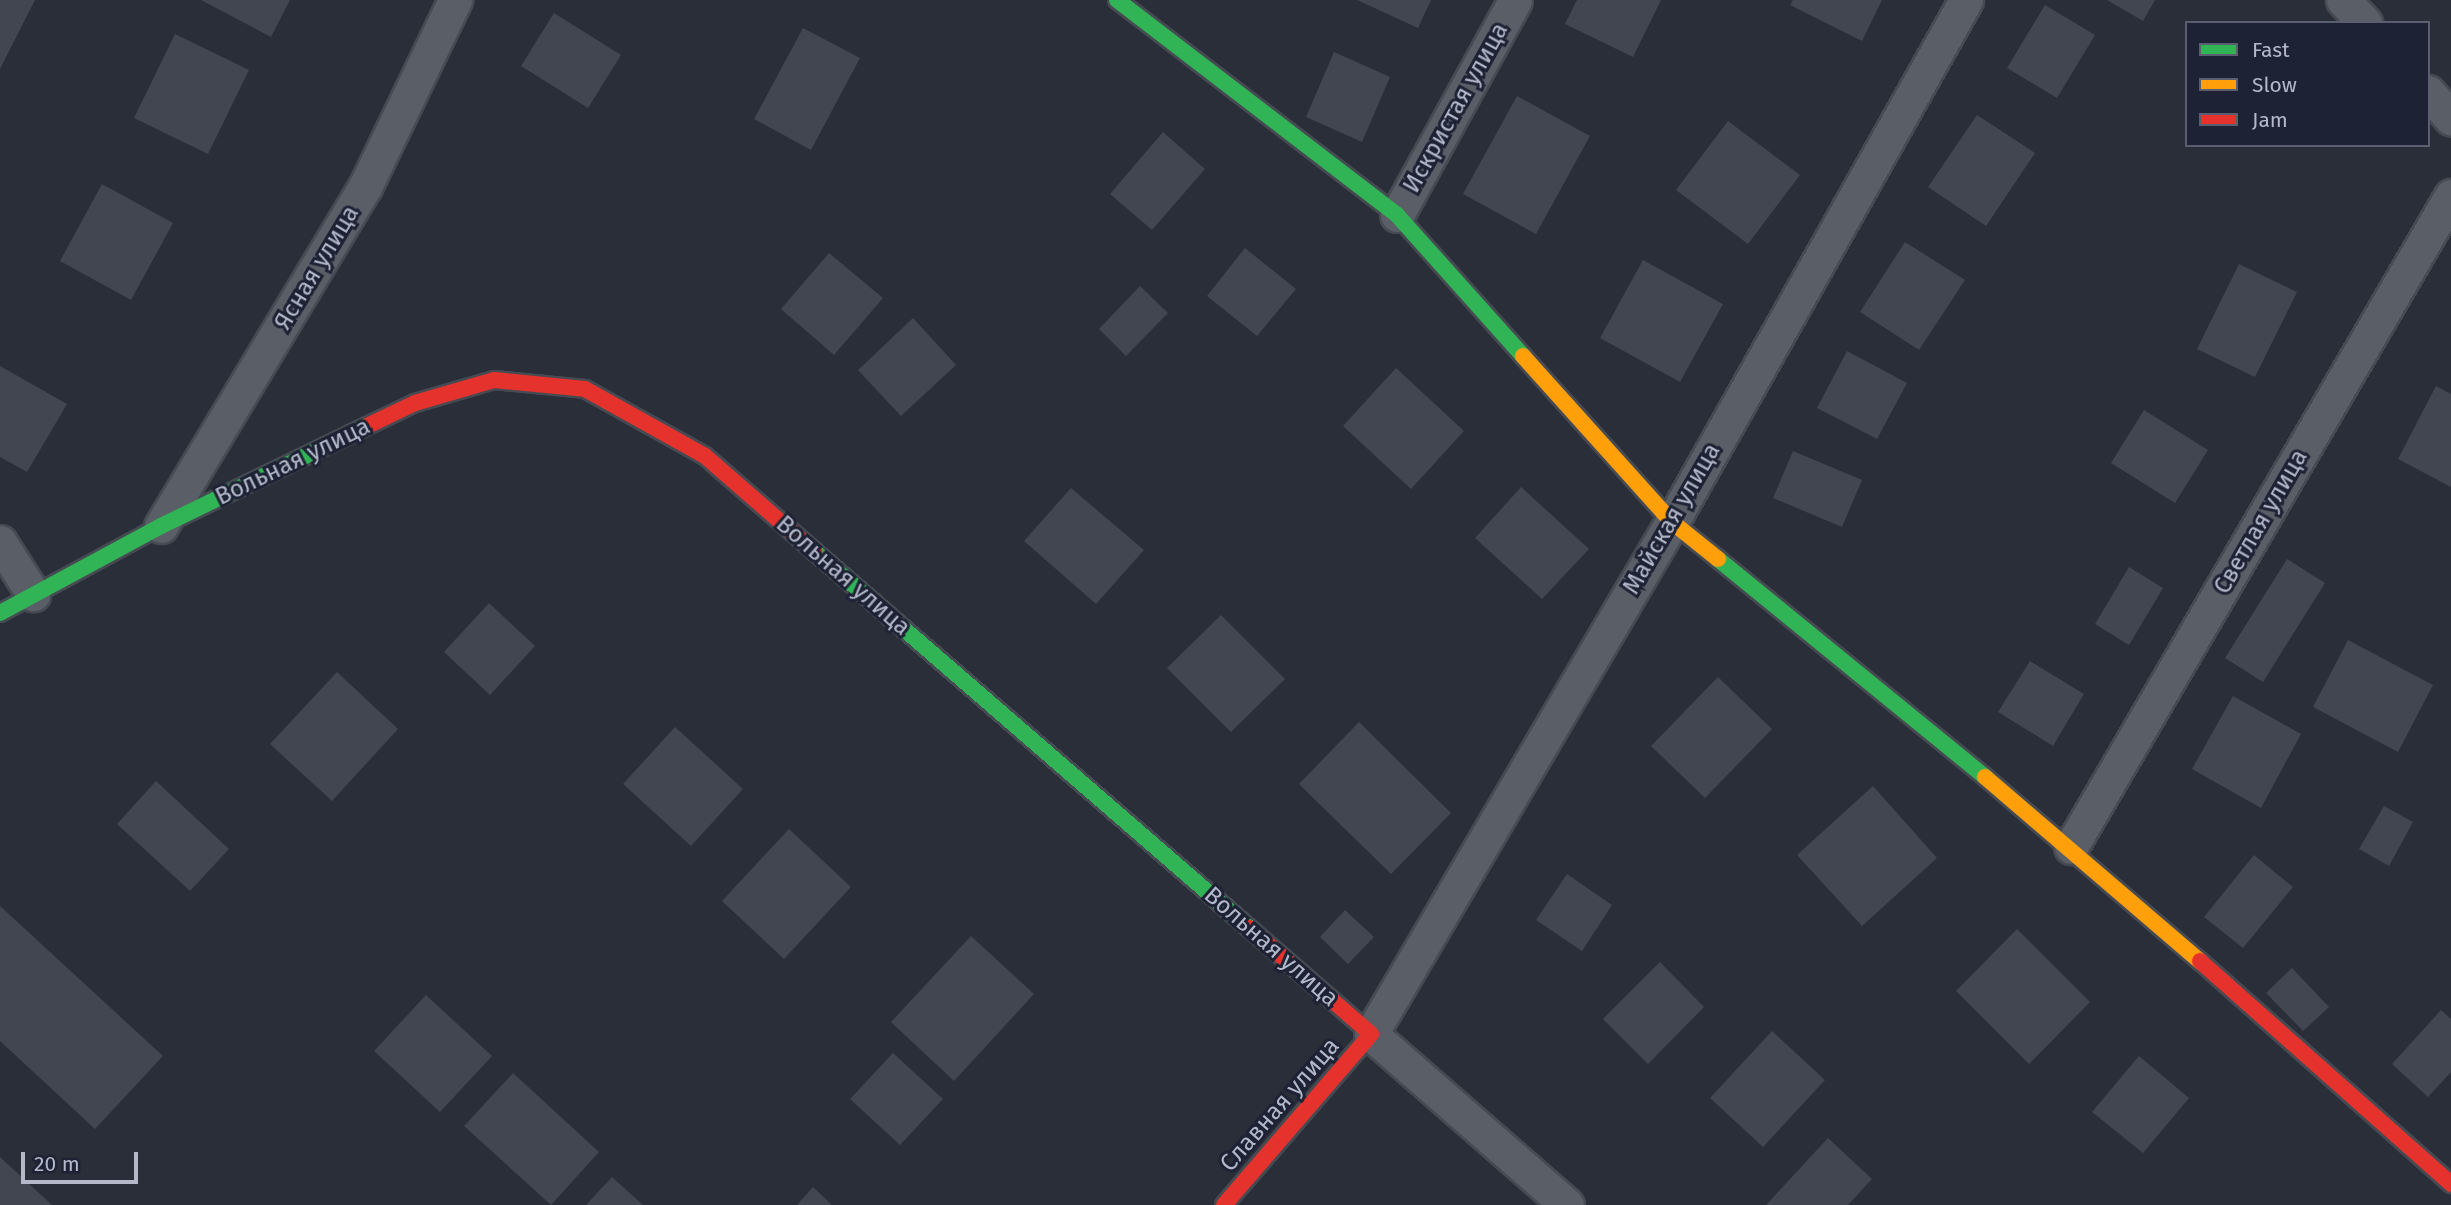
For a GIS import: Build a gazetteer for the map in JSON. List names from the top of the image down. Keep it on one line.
{"streets":{"street":["Искристая улица","Ясная улица","Вольная улица","Майская улица","Светлая улица","Славная улица"]},"crossings":[["Ясная улица","Вольная улица"],["Вольная улица","Майская улица"],["Вольная улица","Славная улица"],["Майская улица","Славная улица"]],"legend":["Fast","Slow","Jam"],"scale_bar":"20 m"}
